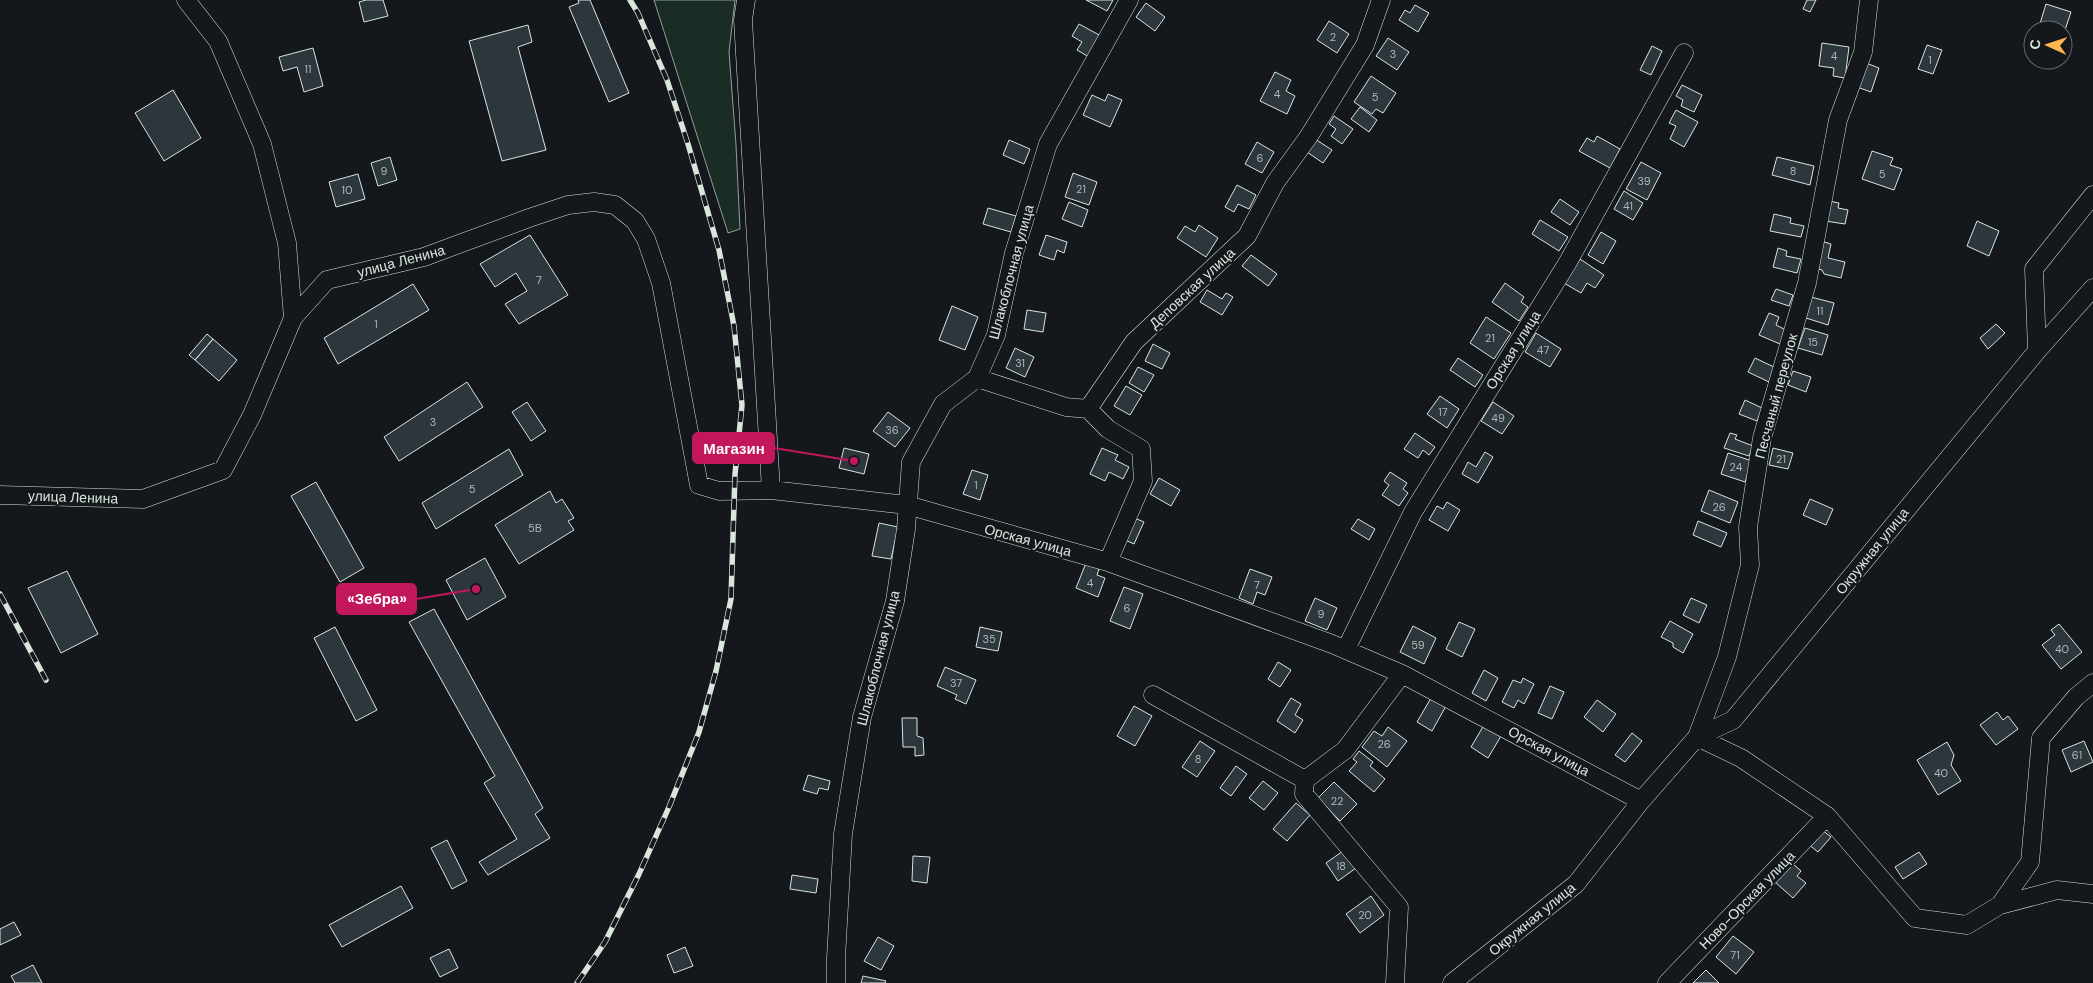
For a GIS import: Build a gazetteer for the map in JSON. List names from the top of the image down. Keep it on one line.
{"streets":{"street":["улица Ленина","Шлакоблочная улица","Деповская улица","Орская улица","Песчаный переулок","Окружная улица","Ново-Орская улица"]},"crossings":[["улица Ленина","Орская улица"],["Шлакоблочная улица","Орская улица"],["Орская улица","Песчаный переулок"],["Орская улица","Окружная улица"],["Песчаный переулок","Окружная улица"]],"places":["Магазин","«Зебра»"],"house_numbers":["2","3","4","1","11","4","5","6","9","8","5","39","21","10","41","7","11","1","21","15","47","31","17","49","3","36","21","24","1","5","26","5В","4","7","6","9","35","59","40","37","26","61","8","40","22","18","20","71"],"north":"left"}
